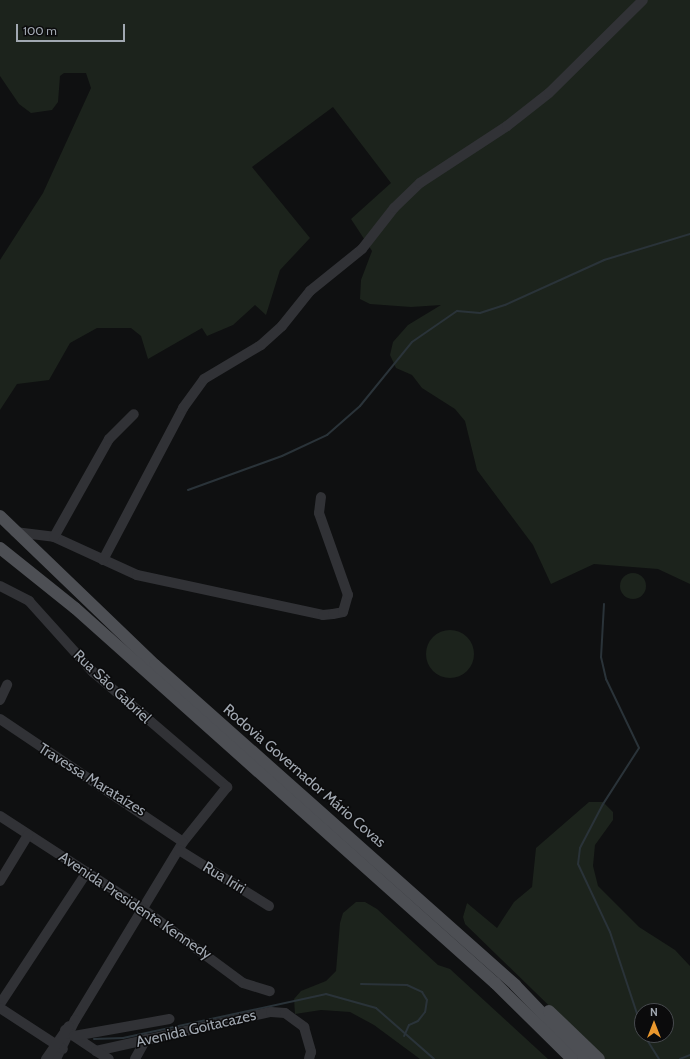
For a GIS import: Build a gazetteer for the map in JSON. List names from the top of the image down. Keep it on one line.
{"streets":{"main road":["Rodovia Governador Mário Covas"],"street":["Rua São Gabriel","Travessa Marataízes","Rua Iriri","Avenida Presidente Kennedy","Avenida Goitacazes"]},"crossings":[["Rua São Gabriel","Travessa Marataízes"],["Rua São Gabriel","Rua Iriri"],["Travessa Marataízes","Rua Iriri"]],"scale_bar":"100 m","north":"top"}
